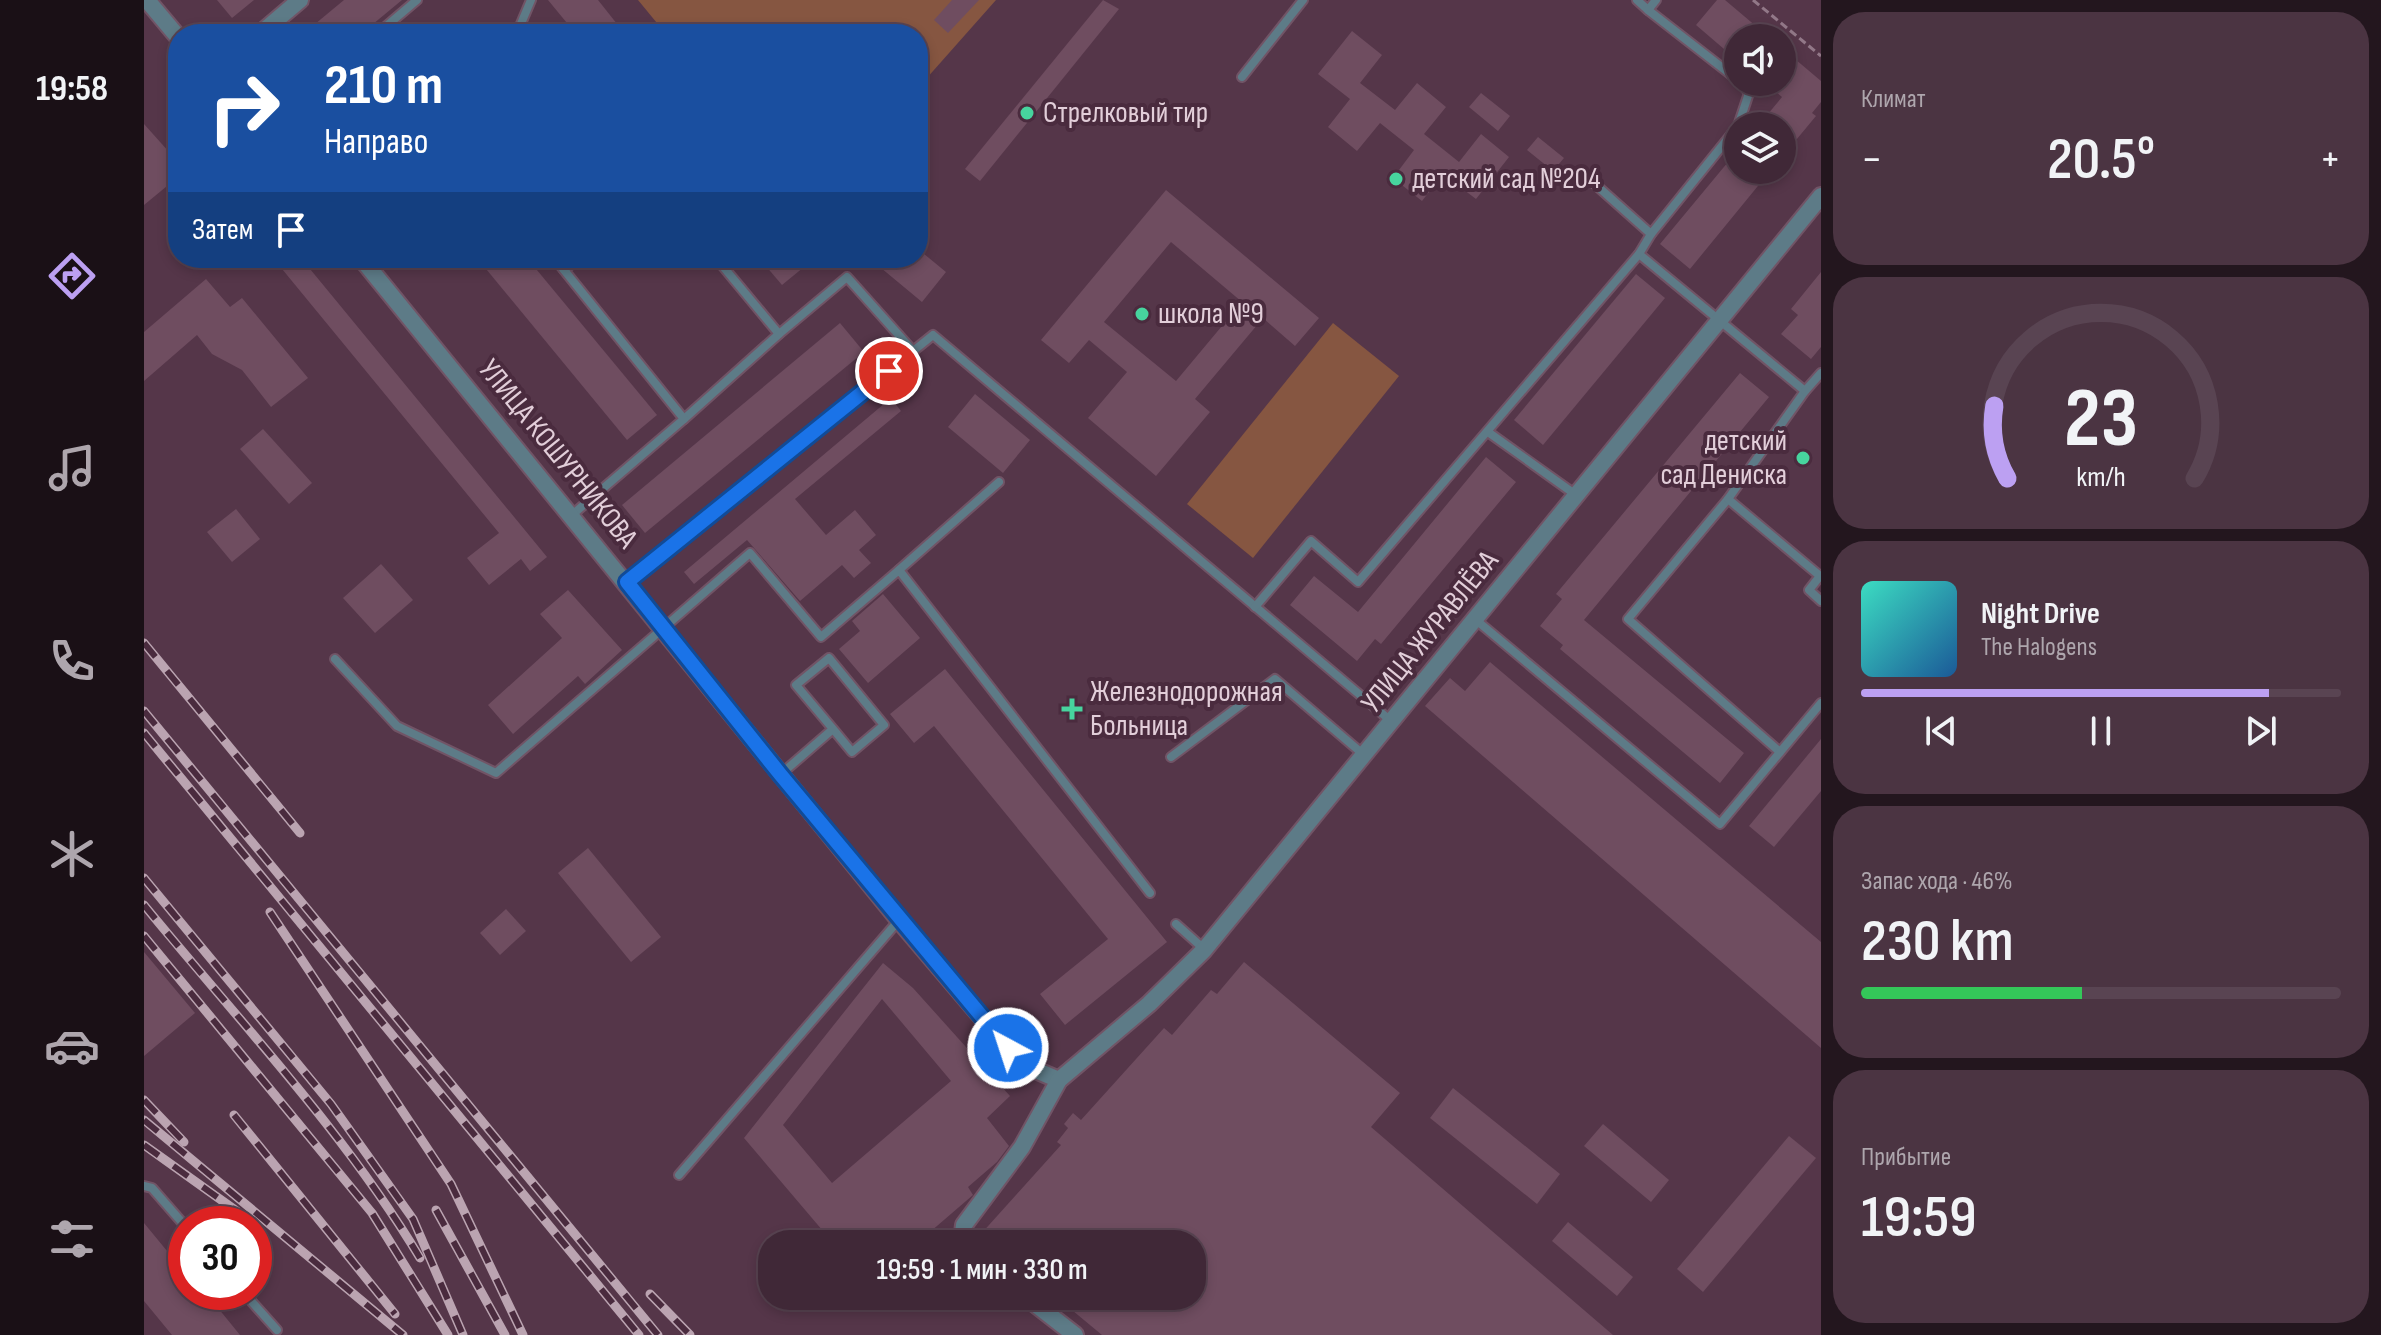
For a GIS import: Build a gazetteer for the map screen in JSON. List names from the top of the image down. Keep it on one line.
{"streets":{"street":["УЛИЦА КОШУРНИКОВА","УЛИЦА ЖУРАВЛЁВА"]},"crossings":[["УЛИЦА КОШУРНИКОВА","УЛИЦА ЖУРАВЛЁВА"]],"places":{"other":["Стрелковый тир","детский сад №204","школа №9","детский сад Дениска"],"health":["Железнодорожная Больница"]},"page":{"tabs":"19:58","tile":["Климат",["Запас хода · 46%","230 km"],["Прибытие","19:59"]],"turn":["210 m","Направо"],"heat":["−","20.5°","+"],"then":"Затем","song":["Night Drive","The Halogens"],"limit":"30","trip":"19:59 · 1 мин · 330 m","gauge":["23","km/h"]}}
